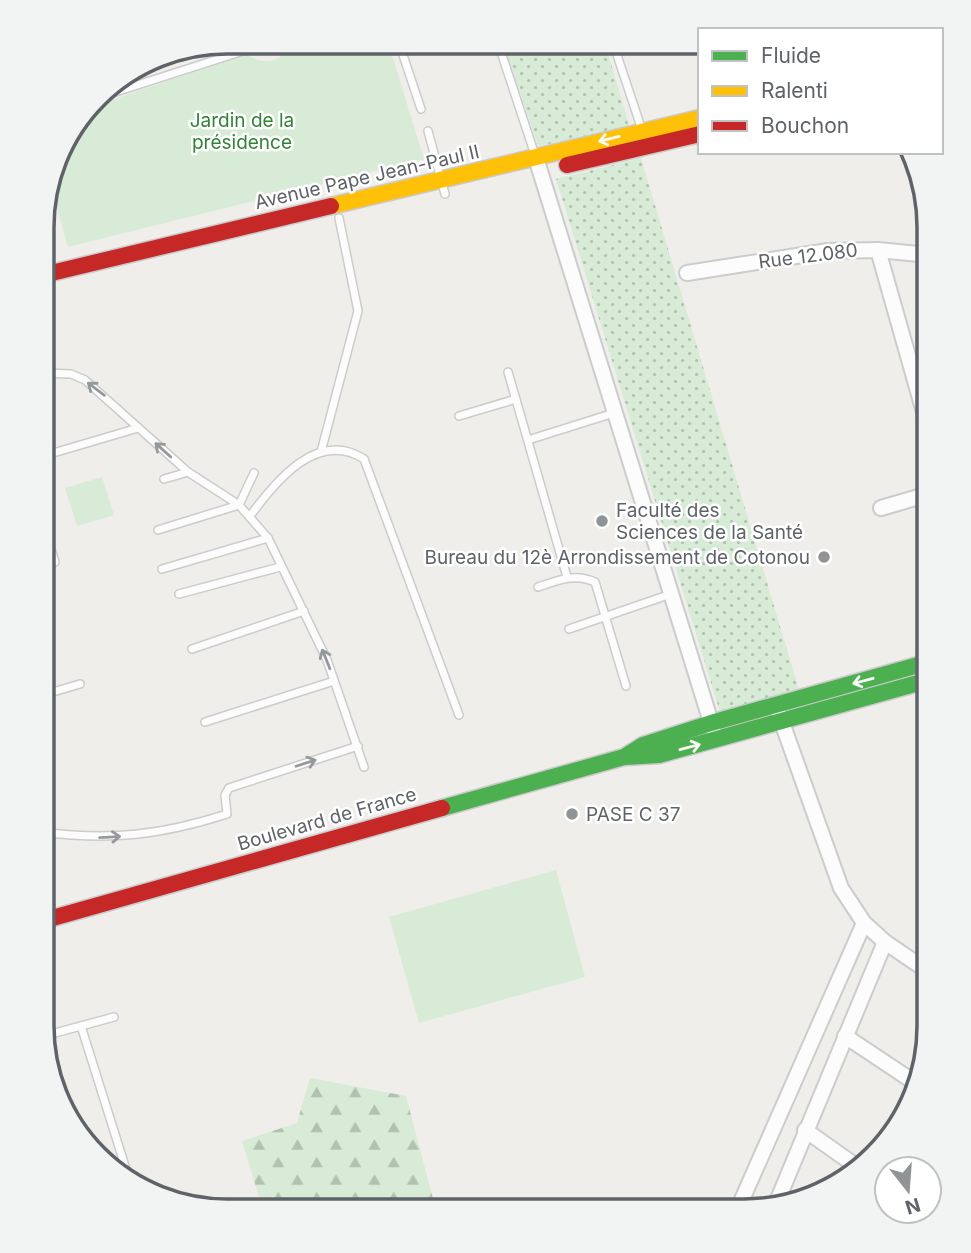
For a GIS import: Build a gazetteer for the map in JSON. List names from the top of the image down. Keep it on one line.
{"streets":{"main road":["Avenue Pape Jean-Paul II","Boulevard de France"],"street":["Rue 12.080"]},"parks":["Jardin de la présidence"],"places":["Faculté des Sciences de la Santé","Bureau du 12è Arrondissement de Cotonou","PASE C 37"],"legend":["Fluide","Ralenti","Bouchon"],"north":"bottom"}
